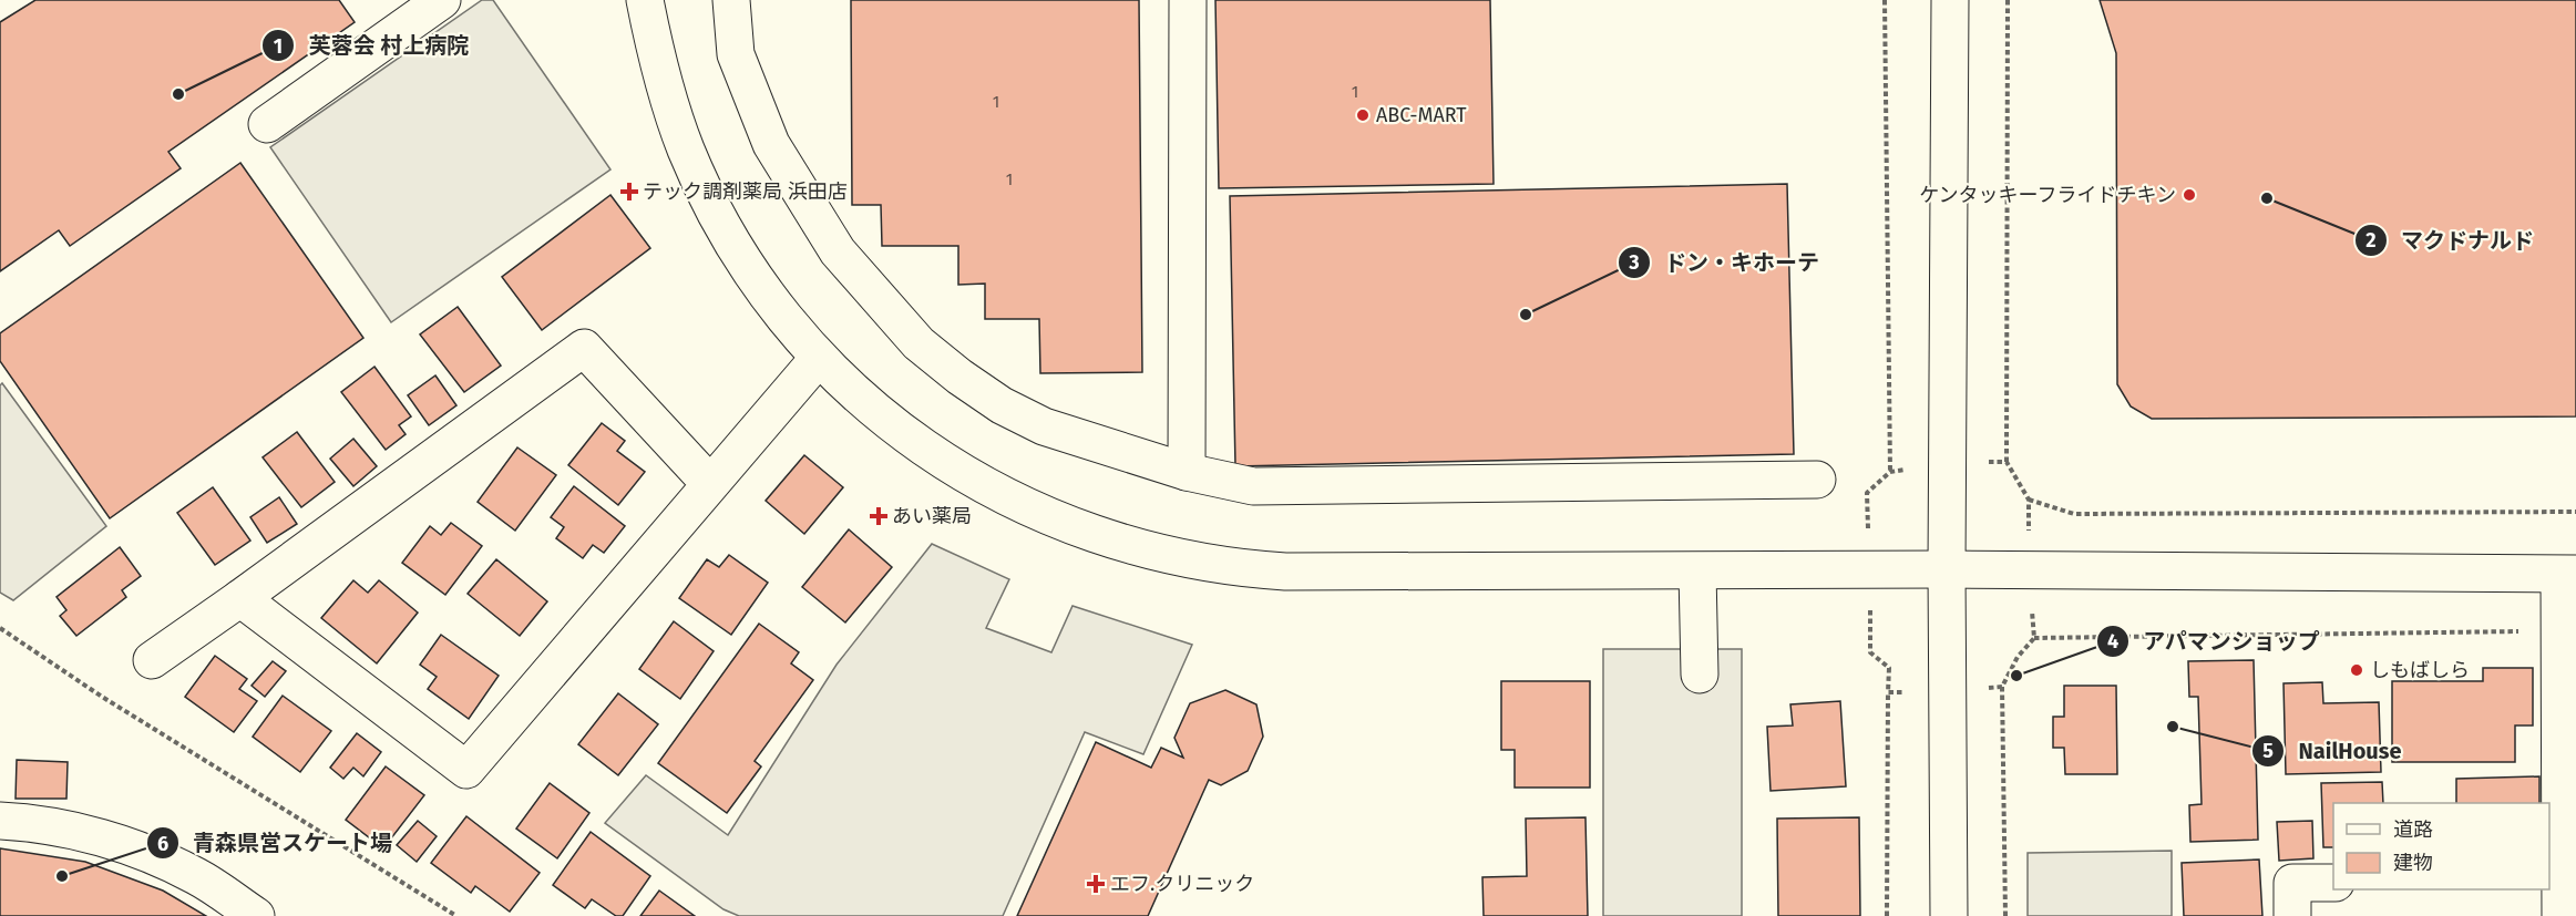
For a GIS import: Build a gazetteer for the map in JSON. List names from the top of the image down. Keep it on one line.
{"places":{"other":["芙蓉会 村上病院","ABC-MART","ケンタッキーフライドチキン","マクドナルド","ドン・キホーテ","しもばしら","アパマンショップ","NailHouse","青森県営スケート場"],"health":["テック調剤薬局 浜田店","あい薬局","エフ.クリニック"]},"house_numbers":["1","1","1"],"legend":["道路","建物"]}
